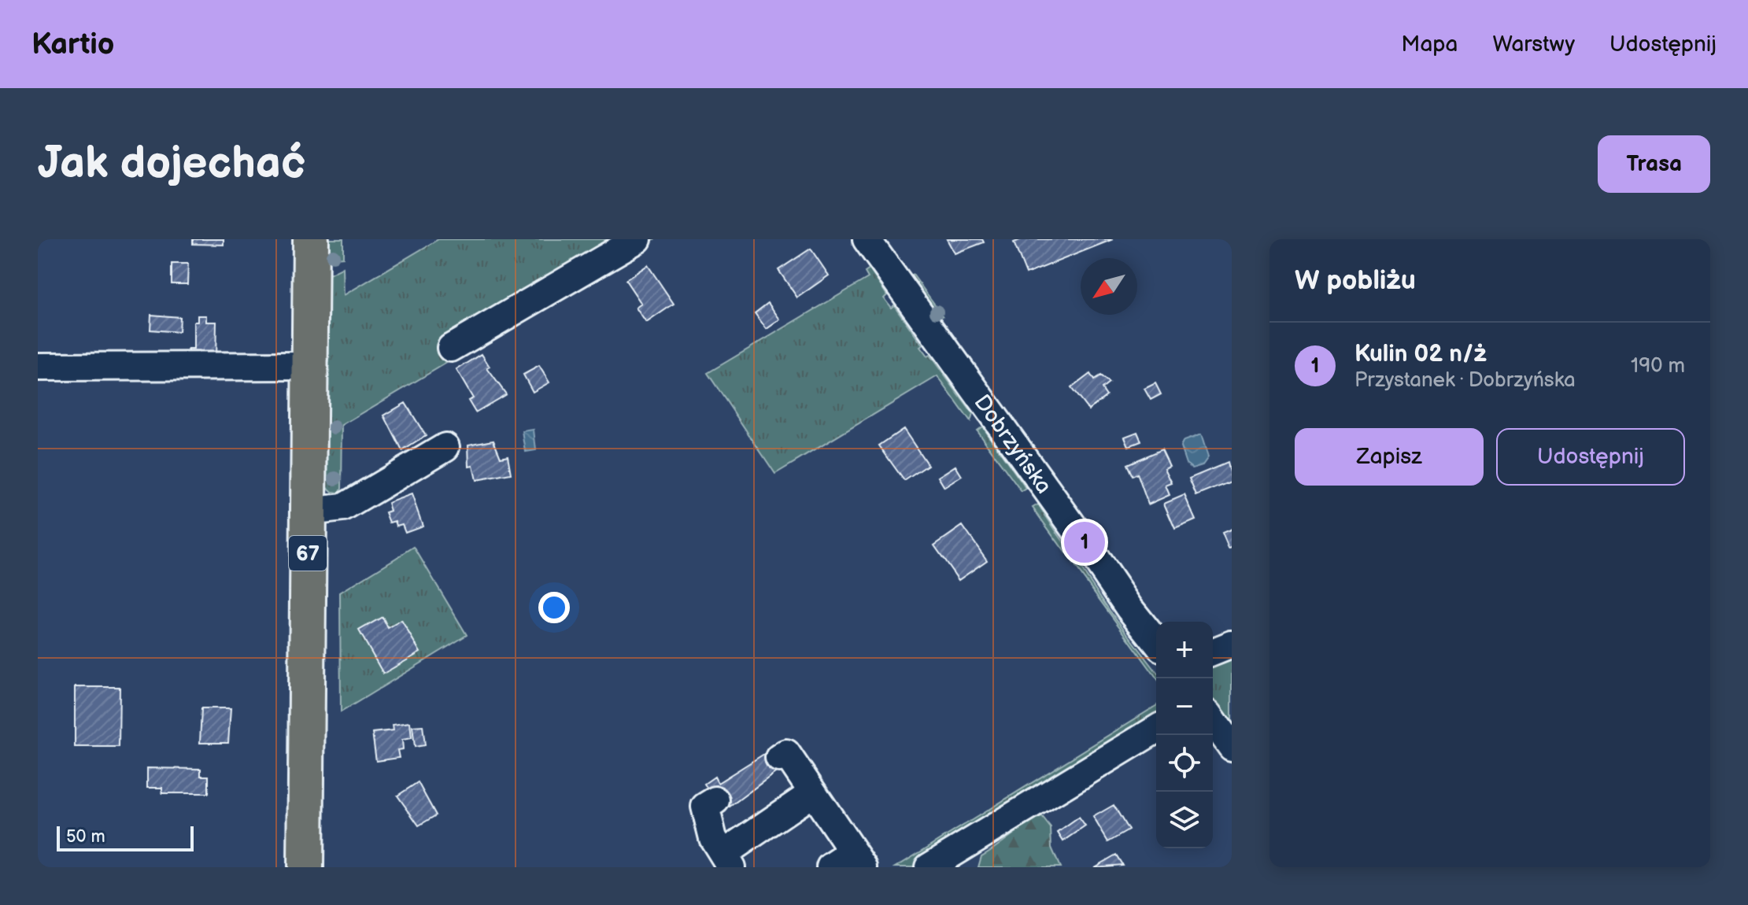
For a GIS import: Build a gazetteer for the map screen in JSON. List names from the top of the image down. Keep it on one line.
{"streets":{"main road":["67"],"street":["Dobrzyńska"]},"scale_bar":"50 m","north":"bottom left","page":{"header":"Kartio","nav":["Mapa","Warstwy","Udostępnij"],"buttons":["Trasa",["Zapisz","Udostępnij"]],"title":"Jak dojechać","heading":"W pobliżu","list":[{"mark":"1","name":"Kulin 02 n/ż","note":"Przystanek · Dobrzyńska","value":"190 m"}],"pins":"1","map_buttons":["+","−"],"scale":"50 m"}}
